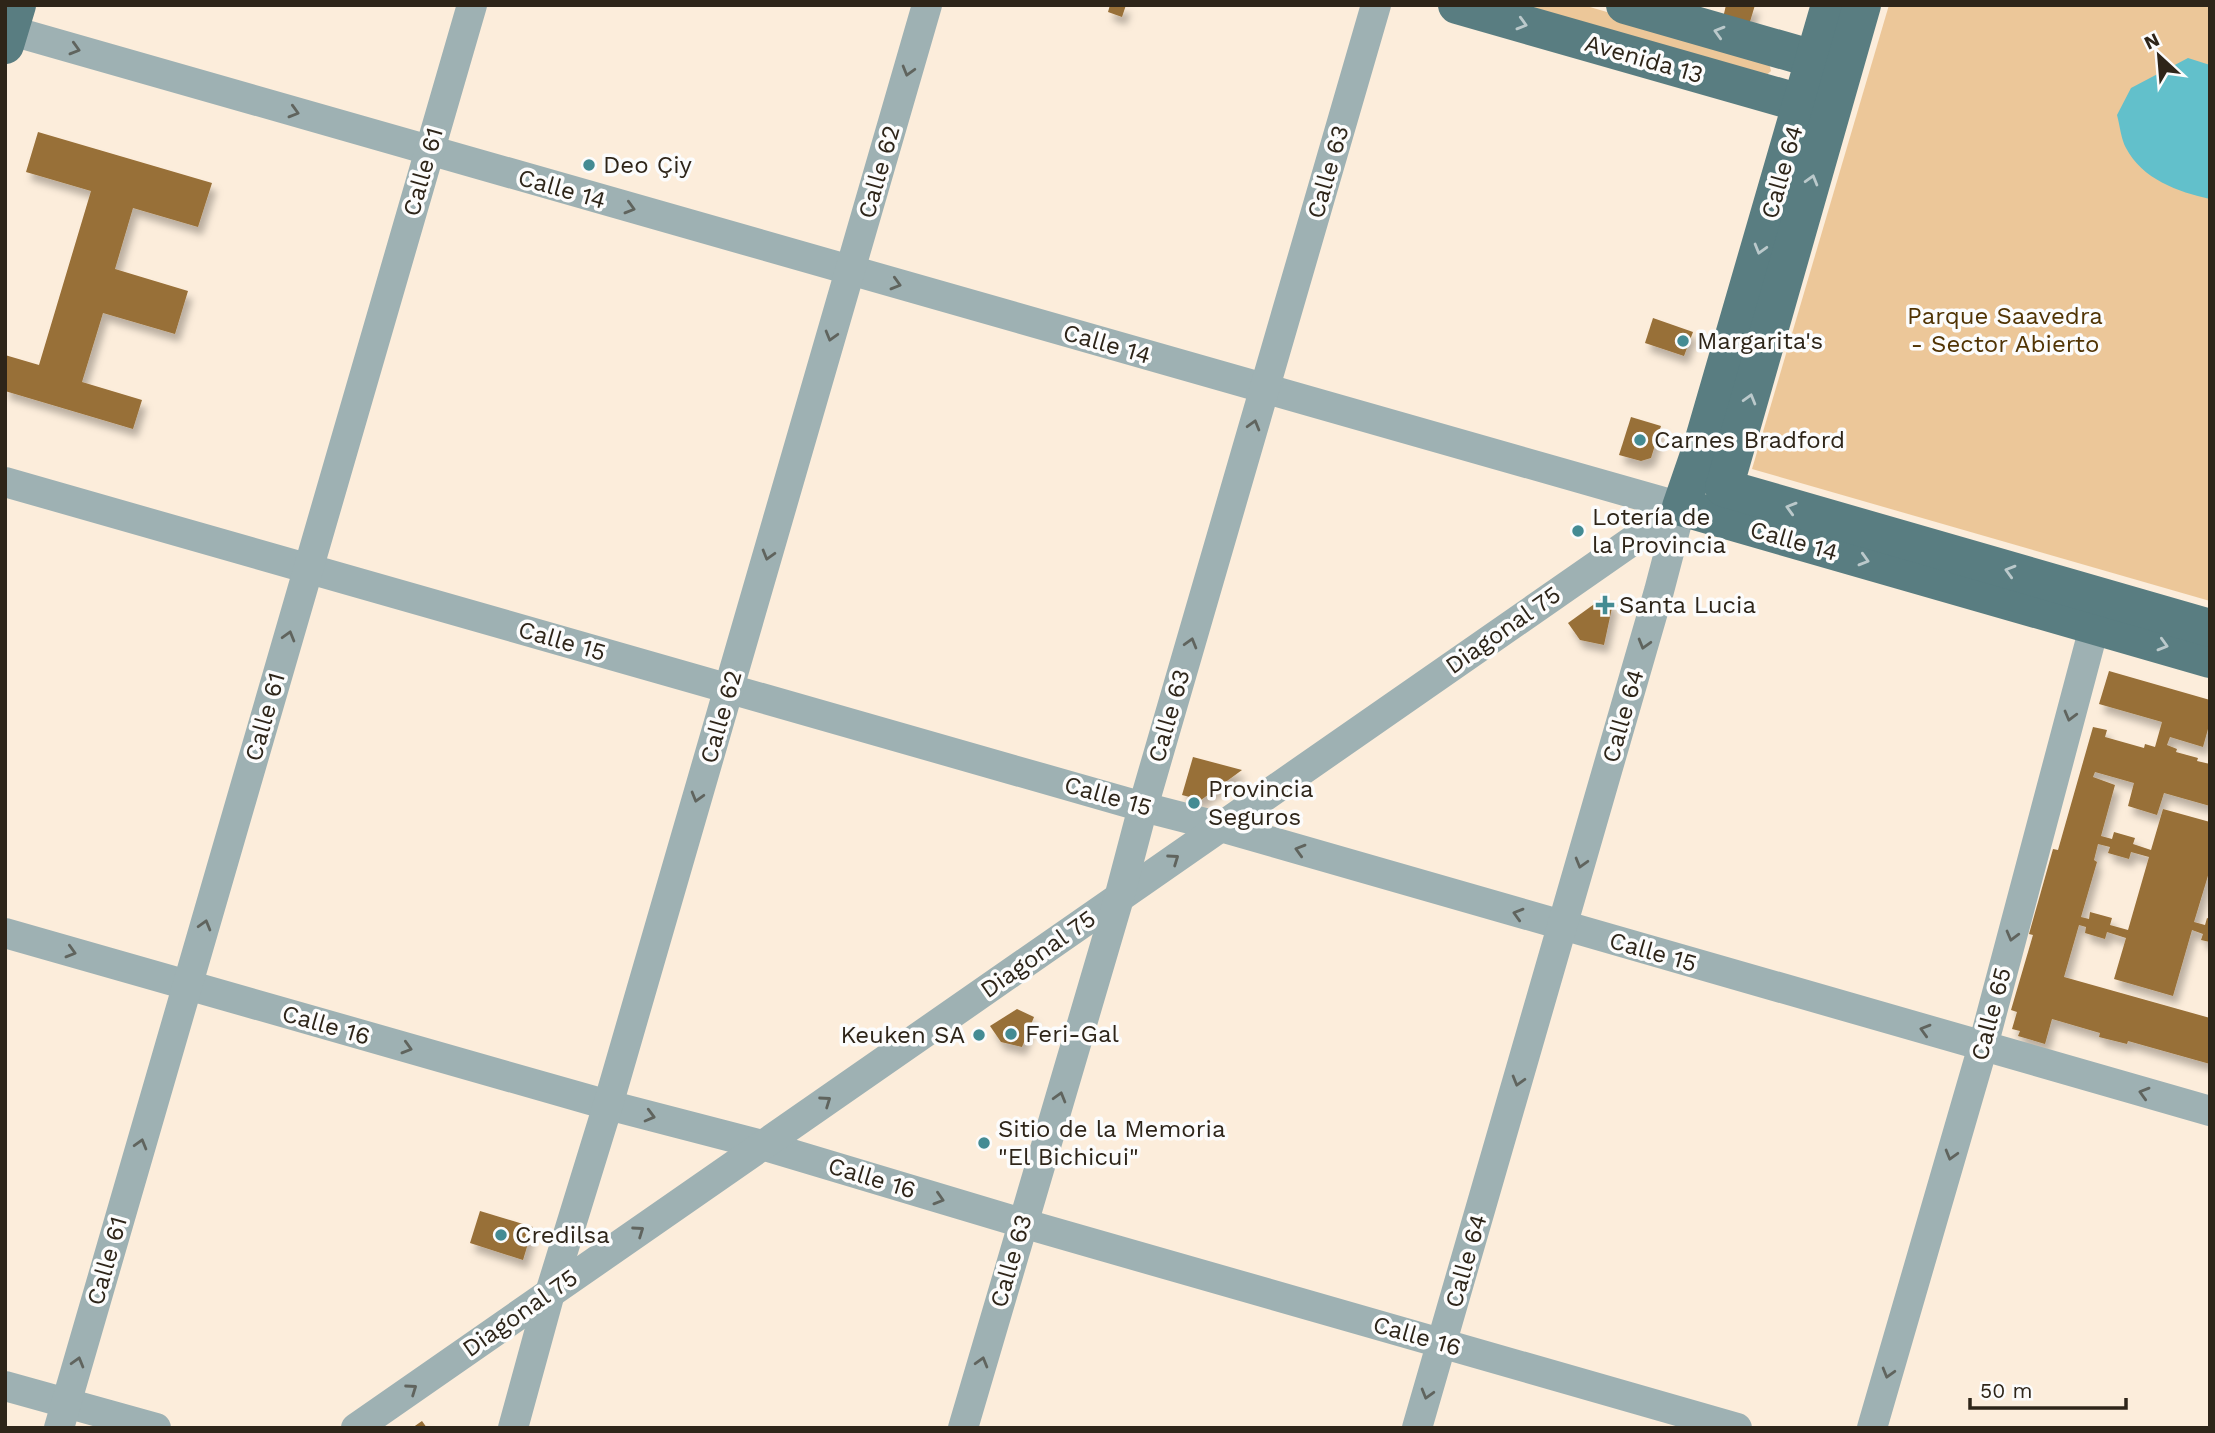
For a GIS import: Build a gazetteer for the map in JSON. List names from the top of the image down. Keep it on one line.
{"streets":{"main road":["Avenida 13","Calle 64","Calle 14"],"street":["Calle 61","Calle 62","Calle 63","Diagonal 75","Calle 15","Calle 65","Calle 16"]},"crossings":[["Avenida 13","Calle 64"],["Calle 61","Calle 14"],["Calle 61","Calle 15"],["Calle 61","Calle 16"],["Calle 62","Calle 14"],["Calle 62","Diagonal 75"],["Calle 62","Calle 15"],["Calle 62","Calle 16"],["Calle 63","Calle 14"],["Calle 63","Diagonal 75"],["Calle 63","Calle 15"],["Calle 63","Calle 16"],["Calle 64","Calle 14"],["Calle 64","Diagonal 75"],["Calle 64","Calle 15"],["Calle 64","Calle 16"],["Calle 14","Diagonal 75"],["Calle 14","Calle 65"],["Diagonal 75","Calle 15"],["Diagonal 75","Calle 16"],["Calle 15","Calle 65"]],"one_way":["Calle 61","Calle 62","Calle 63","Diagonal 75","Calle 15","Calle 65","Calle 16"],"parks":["Parque Saavedra - Sector Abierto"],"places":{"other":["Deo Çiy","Margarita's","Carnes Bradford","Lotería de la Provincia","Provincia Seguros","Feri-Gal","Keuken SA","Sitio de la Memoria \"El Bichicui\"","Credilsa"],"health":["Santa Lucia"]},"scale_bar":"50 m","north":"top left"}
